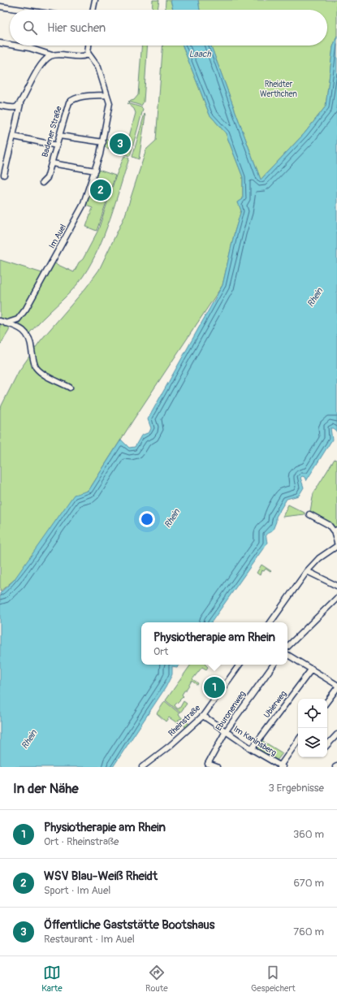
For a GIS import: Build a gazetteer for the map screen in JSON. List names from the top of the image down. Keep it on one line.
{"streets":{"street":["Badener Straße","Im Auel","Ubierweg","Eburonenweg","Rheinstraße","Im Kaninsberg"]},"crossings":[["Badener Straße","Im Auel"],["Ubierweg","Im Kaninsberg"],["Eburonenweg","Im Kaninsberg"],["Rheinstraße","Im Kaninsberg"]],"water":["Laach","Rhein"],"parks":["Rheidter Werthchen"],"page":{"search":"Hier suchen","pins":["3","2","1"],"popup":["Physiotherapie am Rhein","Ort"],"heading":["In der Nähe","3 Ergebnisse"],"list":[{"mark":"1","name":"Physiotherapie am Rhein","note":"Ort · Rheinstraße","value":"360 m"},{"mark":"2","name":"WSV Blau-Weiß Rheidt","note":"Sport · Im Auel","value":"670 m"},{"mark":"3","name":"Öffentliche Gaststätte Bootshaus","note":"Restaurant · Im Auel","value":"760 m"}],"nav":["Karte","Route","Gespeichert"]}}
